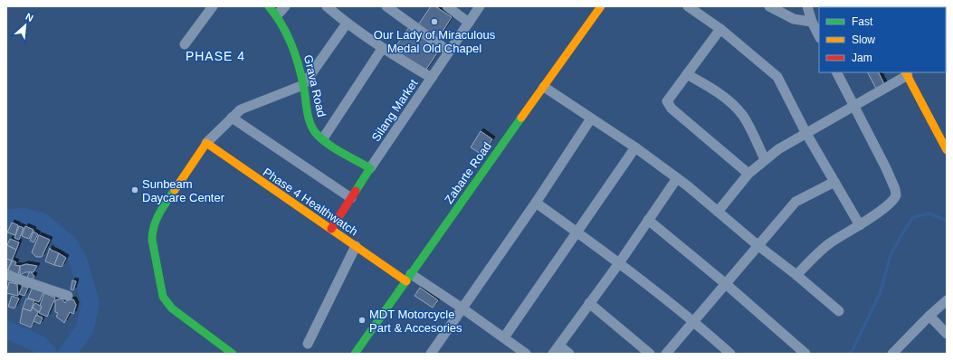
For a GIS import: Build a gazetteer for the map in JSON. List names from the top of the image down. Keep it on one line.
{"streets":{"street":["Grava Road","Silang Market","Zabarte Road","Phase 4 Healthwatch"]},"crossings":[["Grava Road","Silang Market"],["Silang Market","Phase 4 Healthwatch"],["Zabarte Road","Phase 4 Healthwatch"]],"districts":["PHASE 4"],"places":["Our Lady of Miraculous Medal Old Chapel","Sunbeam Daycare Center","MDT Motorcycle Part & Accesories"],"legend":["Fast","Slow","Jam"],"north":"top right"}
